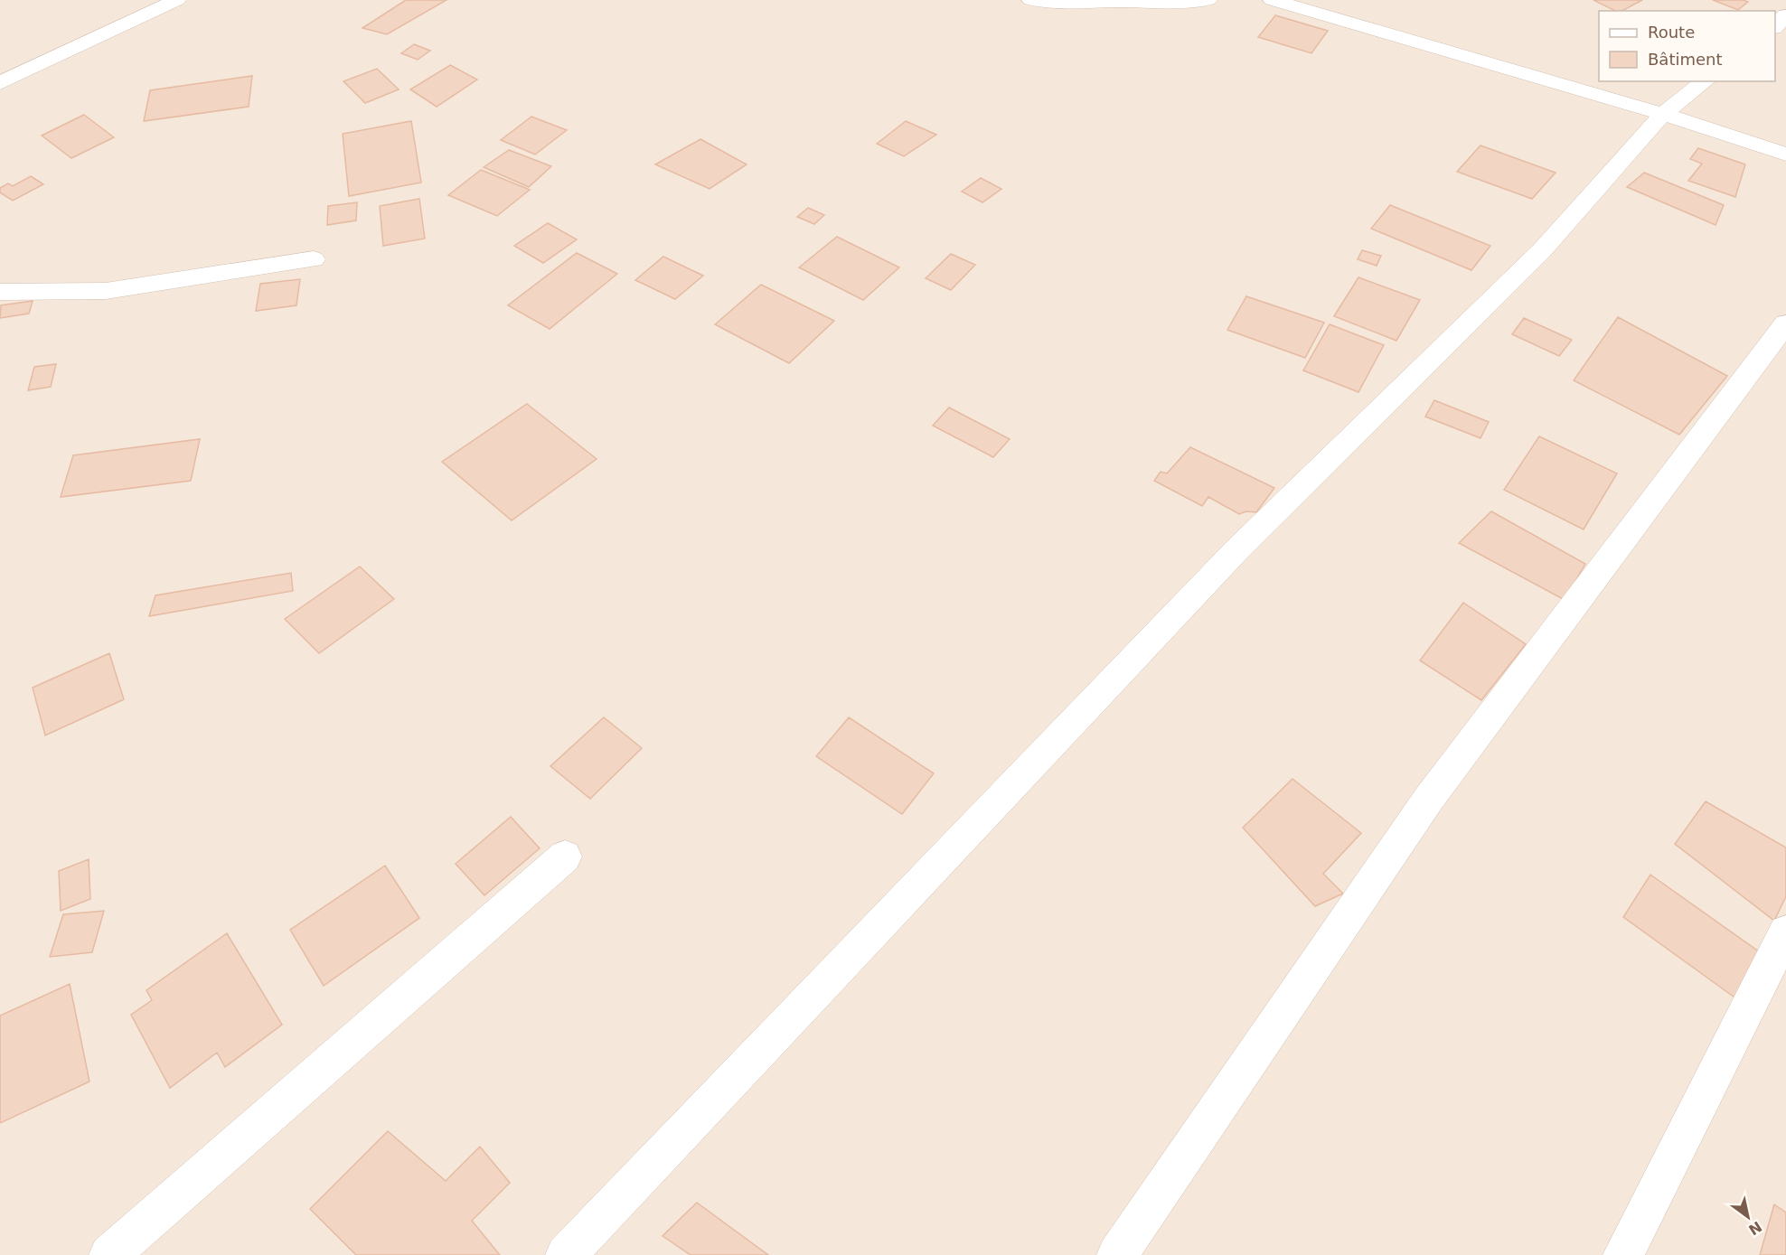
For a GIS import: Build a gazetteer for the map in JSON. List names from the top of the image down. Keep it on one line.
{"legend":["Route","Bâtiment"],"north":"bottom right"}
